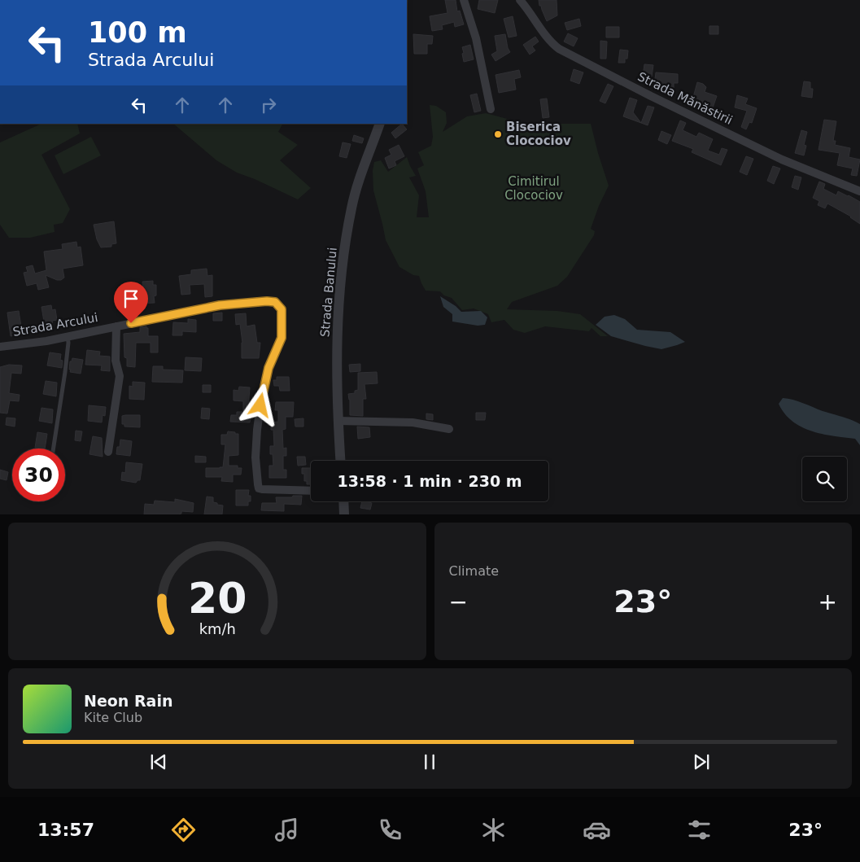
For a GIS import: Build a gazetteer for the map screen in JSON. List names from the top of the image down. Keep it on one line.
{"streets":{"street":["Strada Mănăstirii","Strada Banului","Strada Arcului"]},"parks":["Cimitirul Clocociov"],"places":["Biserica Clocociov"],"page":{"turn":["100 m","Strada Arcului"],"limit":"30","trip":"13:58 · 1 min · 230 m","tile":"Climate","heat":["−","23°","+"],"song":["Neon Rain","Kite Club"],"tabs":["13:57","23°"],"gauge":["20","km/h"]}}
